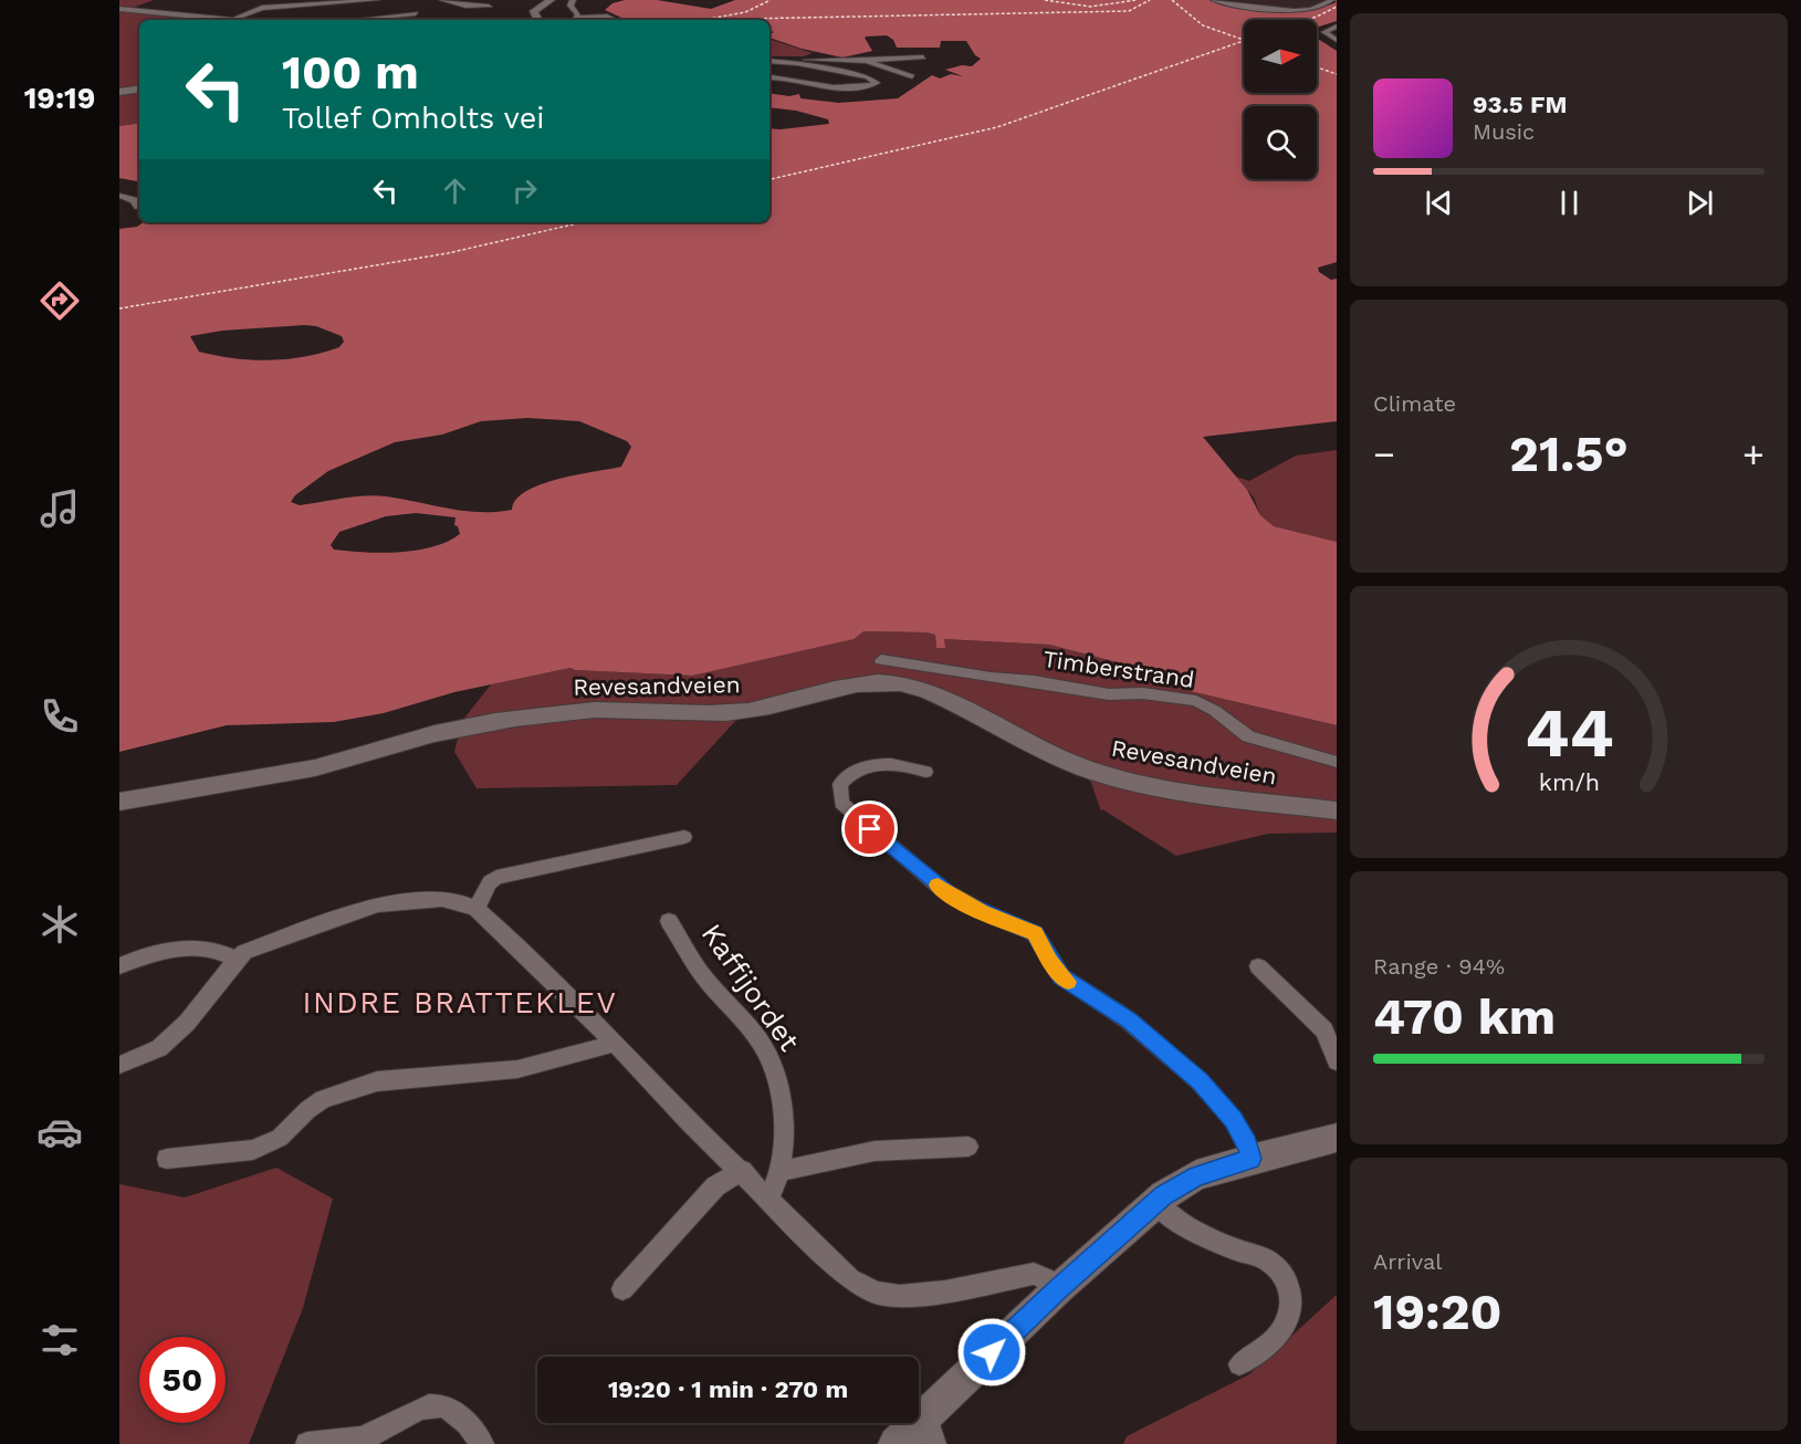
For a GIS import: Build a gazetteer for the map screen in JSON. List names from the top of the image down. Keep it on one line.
{"streets":{"main road":["Revesandveien"],"street":["Timberstrand","Kaffijordet"]},"districts":["INDRE BRATTEKLEV"],"north":"right","page":{"tabs":"19:19","turn":["100 m","Tollef Omholts vei"],"song":["93.5 FM","Music"],"tile":["Climate",["Range · 94%","470 km"],["Arrival","19:20"]],"heat":["−","21.5°","+"],"limit":"50","trip":"19:20 · 1 min · 270 m","gauge":["44","km/h"]}}
